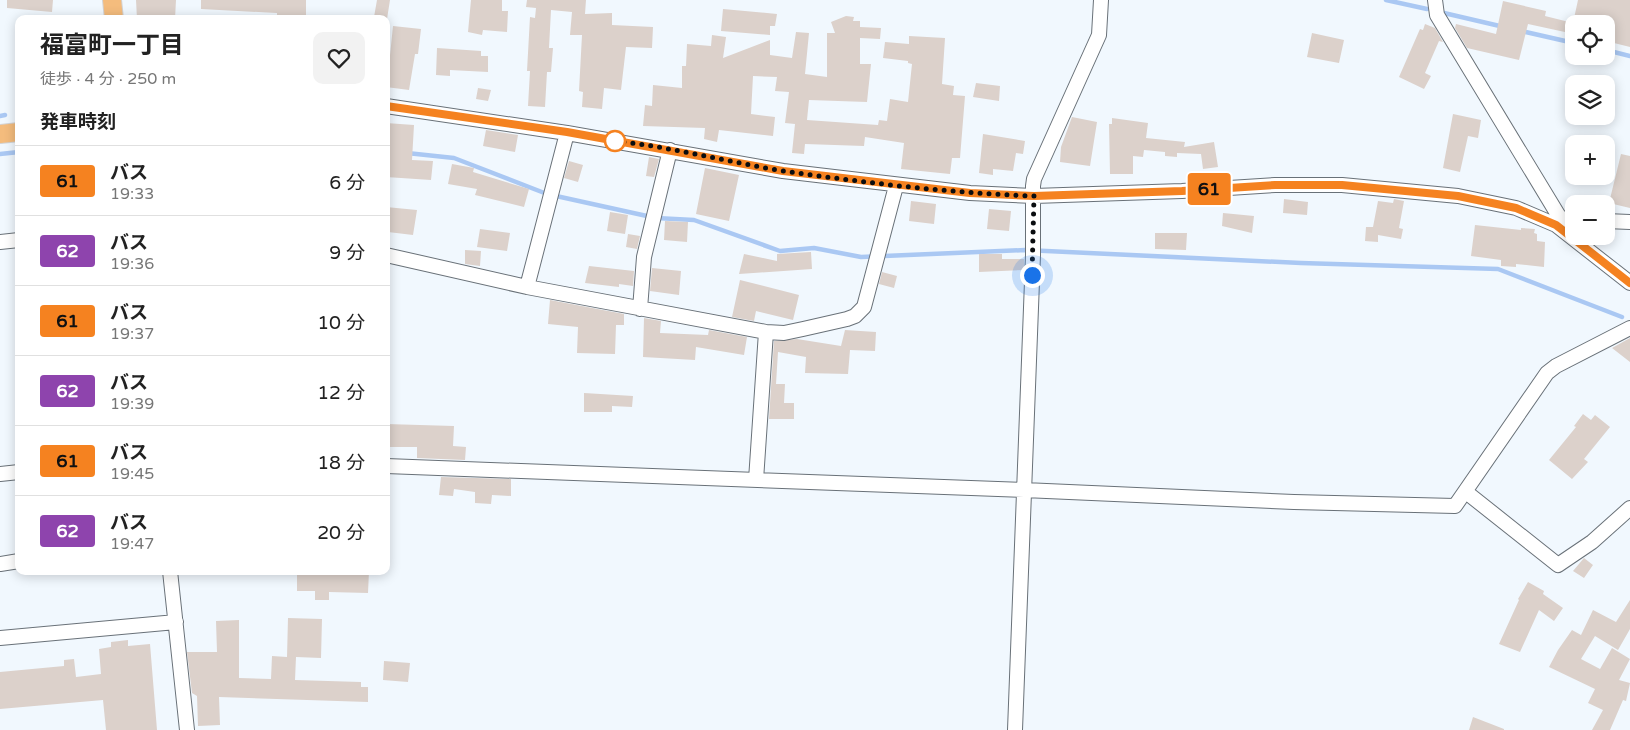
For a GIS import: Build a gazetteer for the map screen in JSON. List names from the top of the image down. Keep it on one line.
{"lines":["bus line 61"],"page":{"on_map":"61","map_buttons":["+","−"],"heading":[["福富町一丁目","徒歩 · 4 分 · 250 m"],"発車時刻"],"list":[{"mark":"61","name":"バス","note":"19:33","value":"6 分"},{"mark":"62","name":"バス","note":"19:36","value":"9 分"},{"mark":"61","name":"バス","note":"19:37","value":"10 分"},{"mark":"62","name":"バス","note":"19:39","value":"12 分"},{"mark":"61","name":"バス","note":"19:45","value":"18 分"},{"mark":"62","name":"バス","note":"19:47","value":"20 分"}]}}
